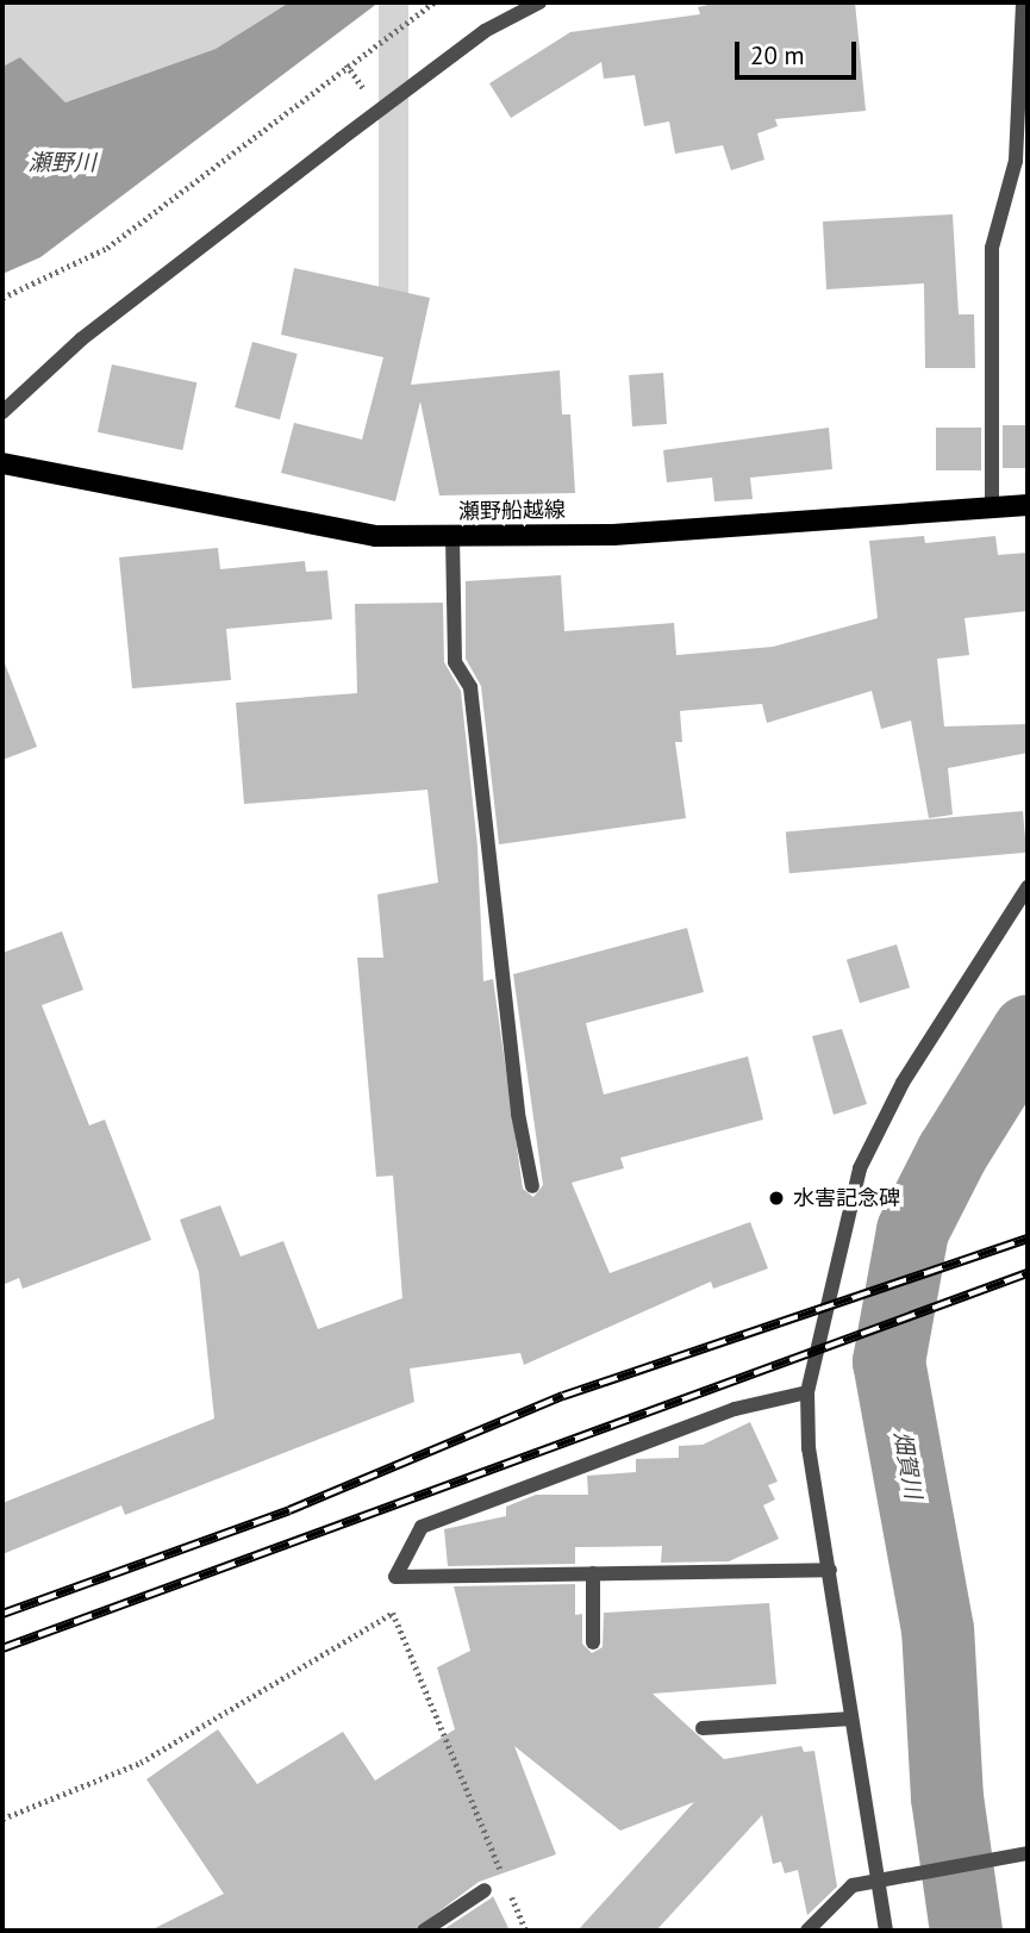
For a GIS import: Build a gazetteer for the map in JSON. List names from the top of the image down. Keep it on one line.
{"streets":{"main road":["瀬野船越線"]},"water":["瀬野川","畑賀川"],"places":["水害記念碑"],"scale_bar":"20 m"}
